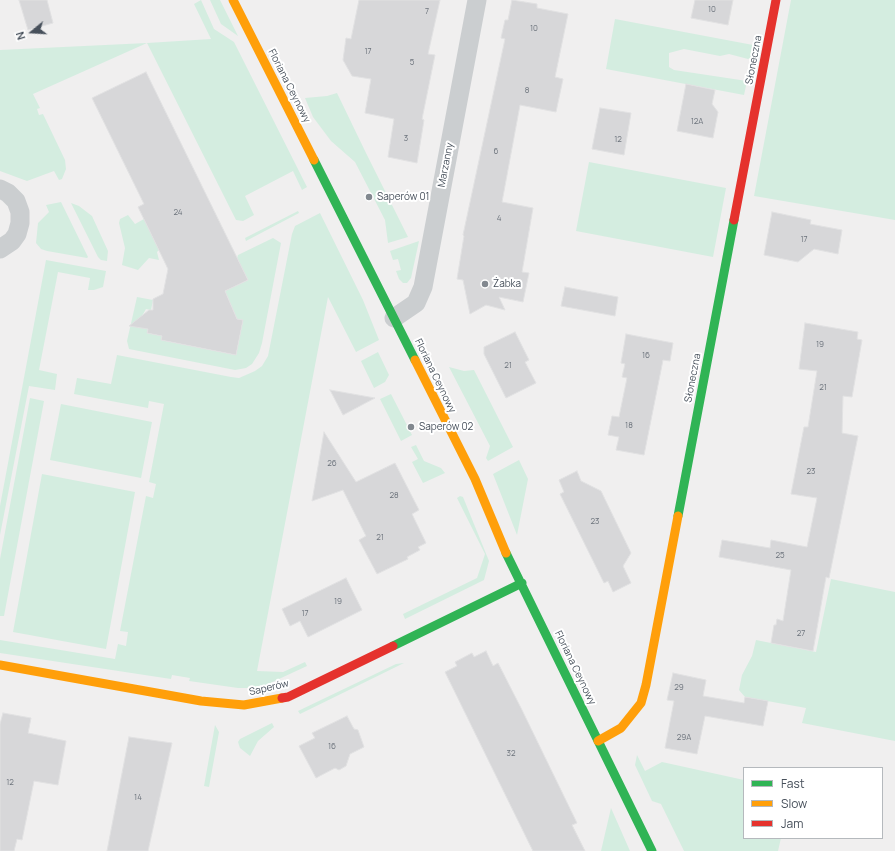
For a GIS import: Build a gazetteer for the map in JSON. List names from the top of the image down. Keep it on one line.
{"streets":{"street":["Słoneczna","Floriana Ceynowy","Marzanny","Saperów"]},"crossings":[["Słoneczna","Floriana Ceynowy"],["Floriana Ceynowy","Marzanny"],["Floriana Ceynowy","Saperów"]],"places":["Saperów 01","Żabka","Saperów 02"],"house_numbers":["10","7","10","17","5","8","12A","3","12","6","24","4","17","19","16","21","21","18","26","23","28","23","21","25","19","17","27","29","29A","16","32","12","14"],"legend":["Fast","Slow","Jam"],"north":"left"}
